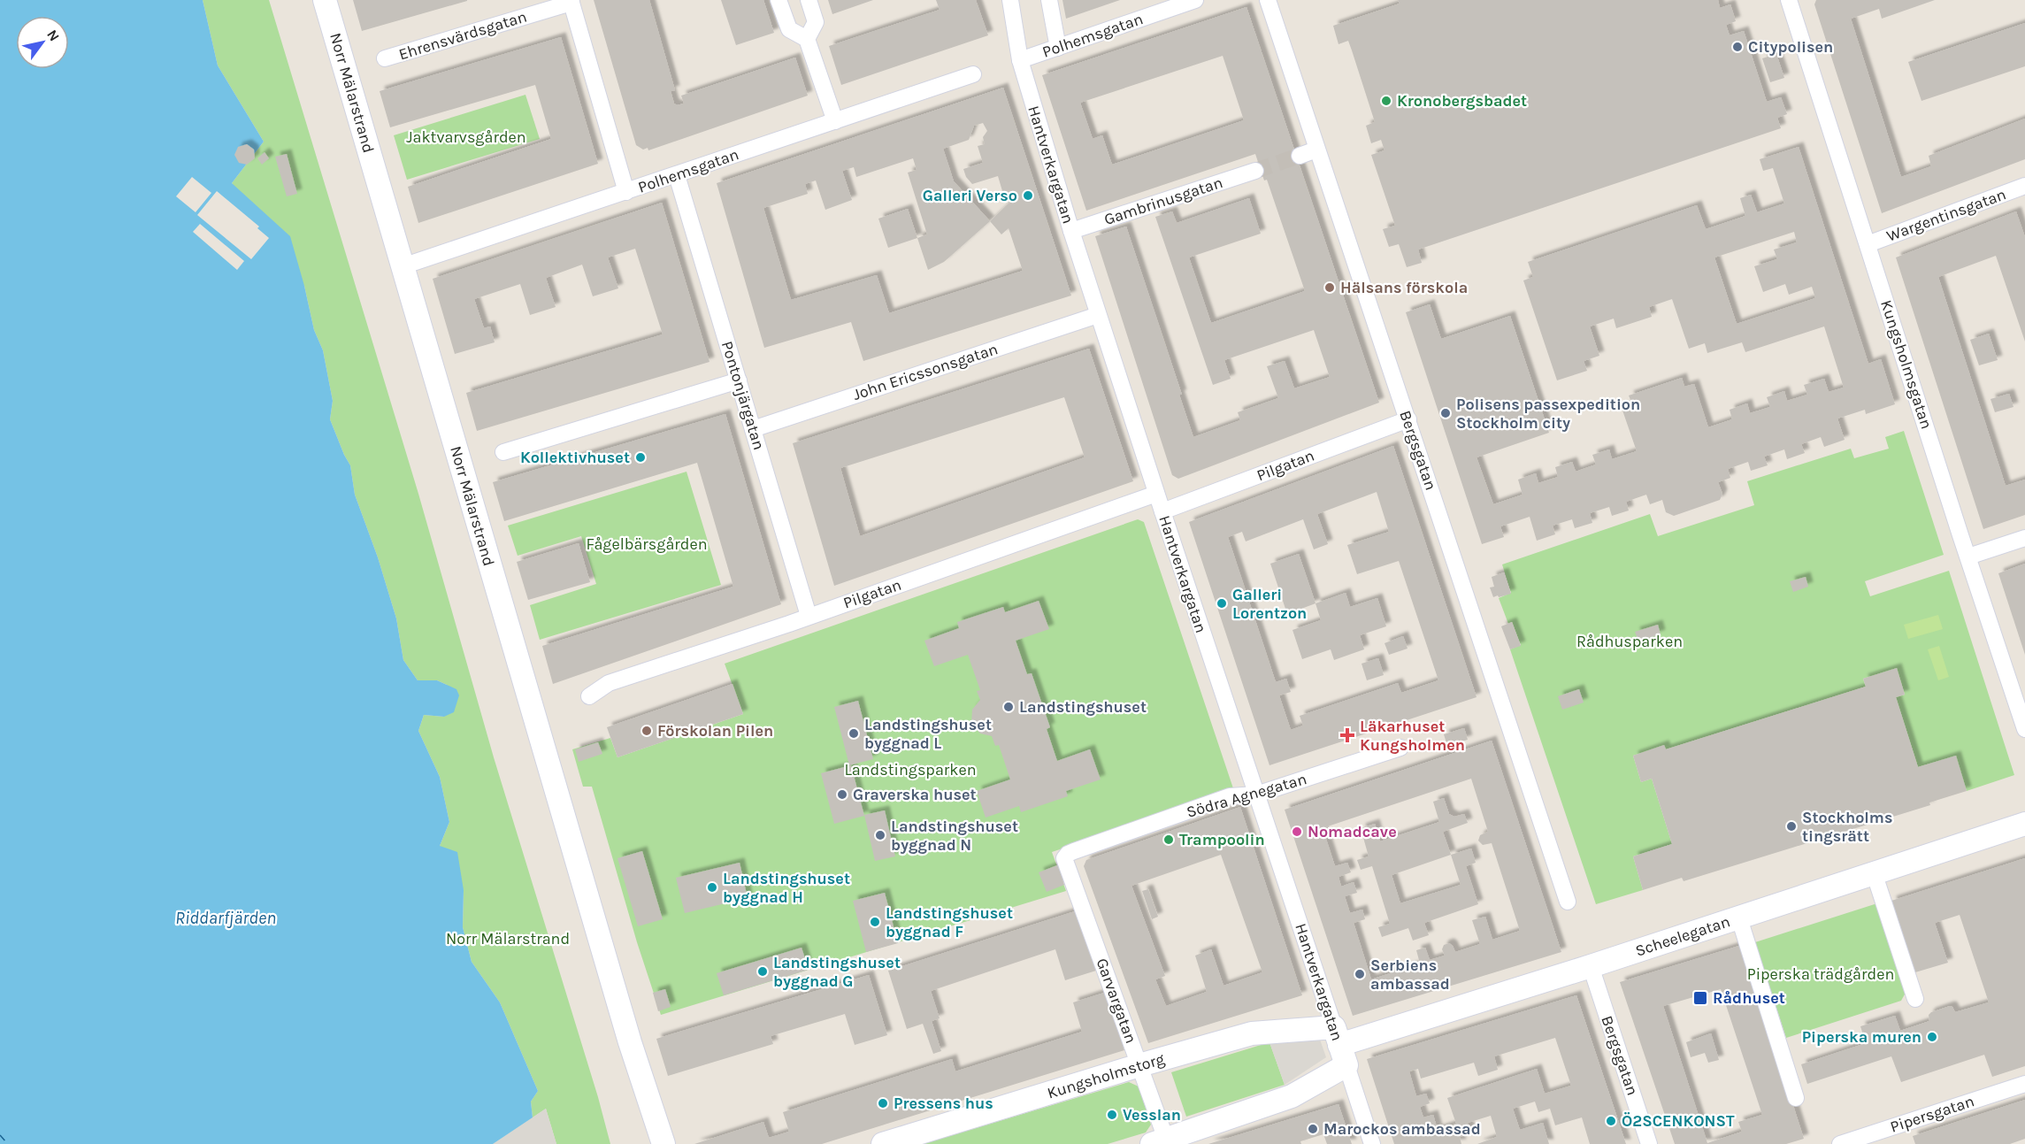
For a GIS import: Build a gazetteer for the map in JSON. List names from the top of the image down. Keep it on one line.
{"streets":{"street":["Ehrensvärdsgatan","Polhemsgatan","Norr Mälarstrand","Hantverkargatan","Gambrinusgatan","Wargentinsgatan","Kungsholmsgatan","John Ericssonsgatan","Pontonjärgatan","Bergsgatan","Pilgatan","Södra Agnegatan","Scheelegatan","Garvargatan","Kungsholmstorg","Pipersgatan"]},"crossings":[["Polhemsgatan","Norr Mälarstrand"],["Polhemsgatan","Hantverkargatan"],["Polhemsgatan","Pontonjärgatan"],["Hantverkargatan","Gambrinusgatan"],["Hantverkargatan","John Ericssonsgatan"],["Hantverkargatan","Pilgatan"],["Hantverkargatan","Södra Agnegatan"],["Hantverkargatan","Scheelegatan"],["Hantverkargatan","Kungsholmstorg"],["Wargentinsgatan","Kungsholmsgatan"],["John Ericssonsgatan","Pontonjärgatan"],["Pontonjärgatan","Pilgatan"],["Bergsgatan","Pilgatan"],["Bergsgatan","Scheelegatan"],["Södra Agnegatan","Garvargatan"],["Scheelegatan","Kungsholmstorg"],["Garvargatan","Kungsholmstorg"]],"water":["Riddarfjärden"],"parks":["Jaktvarvsgården","Fågelbärsgården","Rådhusparken","Landstingsparken","Norr Mälarstrand","Piperska trädgården"],"places":{"other":["Citypolisen","Kronobergsbadet","Galleri Verso","Hälsans förskola","Polisens passexpedition Stockholm city","Kollektivhuset","Galleri Lorentzon","Landstingshuset","Förskolan Pilen","Landstingshuset byggnad L","Graverska huset","Stockholms tingsrätt","Nomadcave","Landstingshuset byggnad N","Trampoolin","Landstingshuset byggnad H","Landstingshuset byggnad F","Landstingshuset byggnad G","Serbiens ambassad","Piperska muren","Pressens hus","Vesslan","Ö2SCENKONST","Marockos ambassad"],"health":["Läkarhuset Kungsholmen"],"transit":["Rådhuset"]},"north":"top right"}
